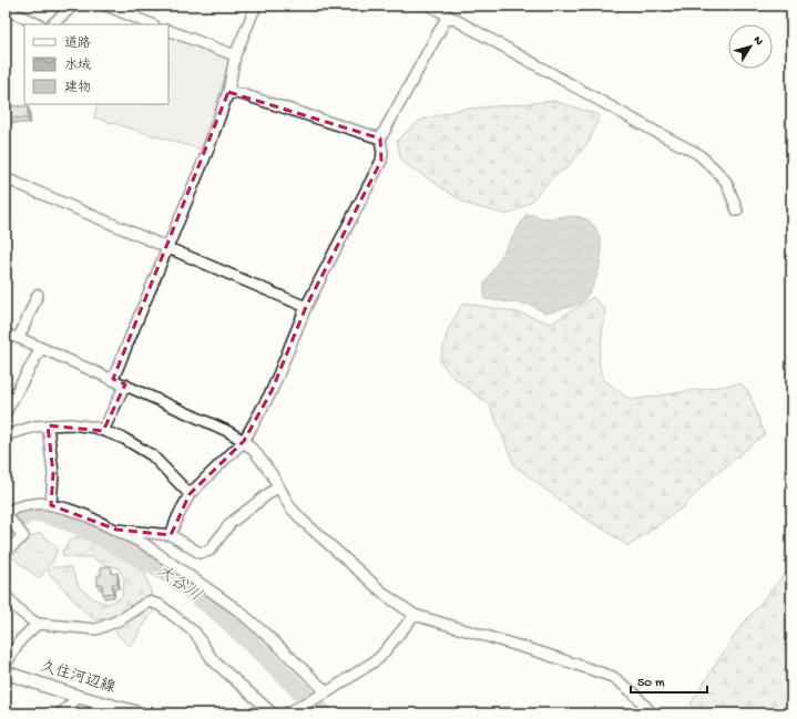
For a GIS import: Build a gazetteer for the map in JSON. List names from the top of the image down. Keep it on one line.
{"streets":{"main road":["久住河辺線"]},"water":["大谷川"],"legend":["道路","水域","建物"],"scale_bar":"50 m","north":"top right"}
